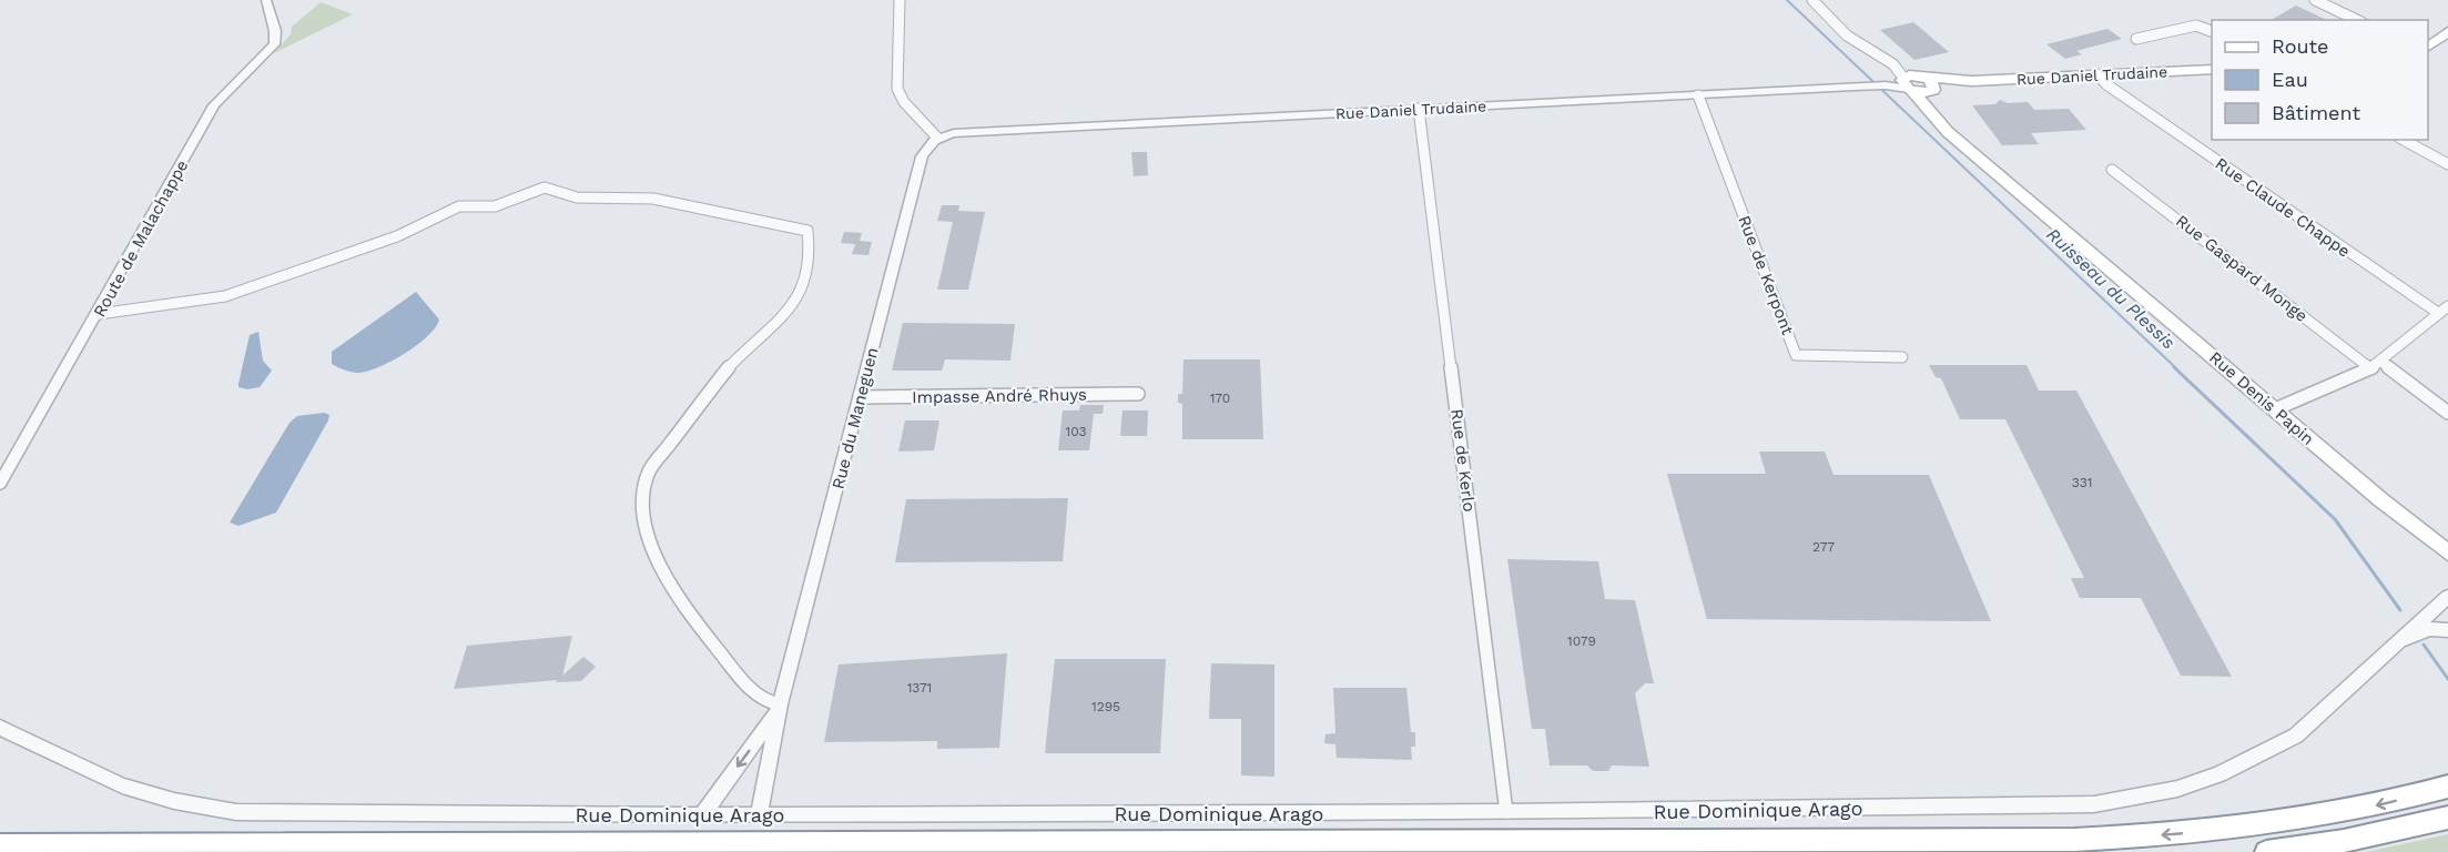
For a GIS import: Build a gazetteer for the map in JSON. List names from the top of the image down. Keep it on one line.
{"streets":{"main road":["Rue Daniel Trudaine","Rue Denis Papin"],"street":["Rue Claude Chappe","Route de Malachappe","Rue Gaspard Monge","Rue de Kerpont","Impasse André Rhuys","Rue du Maneguen","Rue de Kerlo","Rue Dominique Arago"]},"crossings":[["Rue Daniel Trudaine","Rue Claude Chappe"],["Rue Daniel Trudaine","Rue de Kerpont"],["Rue Daniel Trudaine","Rue Denis Papin"],["Rue Daniel Trudaine","Rue du Maneguen"],["Rue Daniel Trudaine","Rue de Kerlo"],["Impasse André Rhuys","Rue du Maneguen"],["Rue du Maneguen","Rue Dominique Arago"],["Rue de Kerlo","Rue Dominique Arago"]],"water":["Ruisseau du Plessis"],"house_numbers":["170","103","331","277","1079","1371","1295"],"legend":["Route","Eau","Bâtiment"]}
